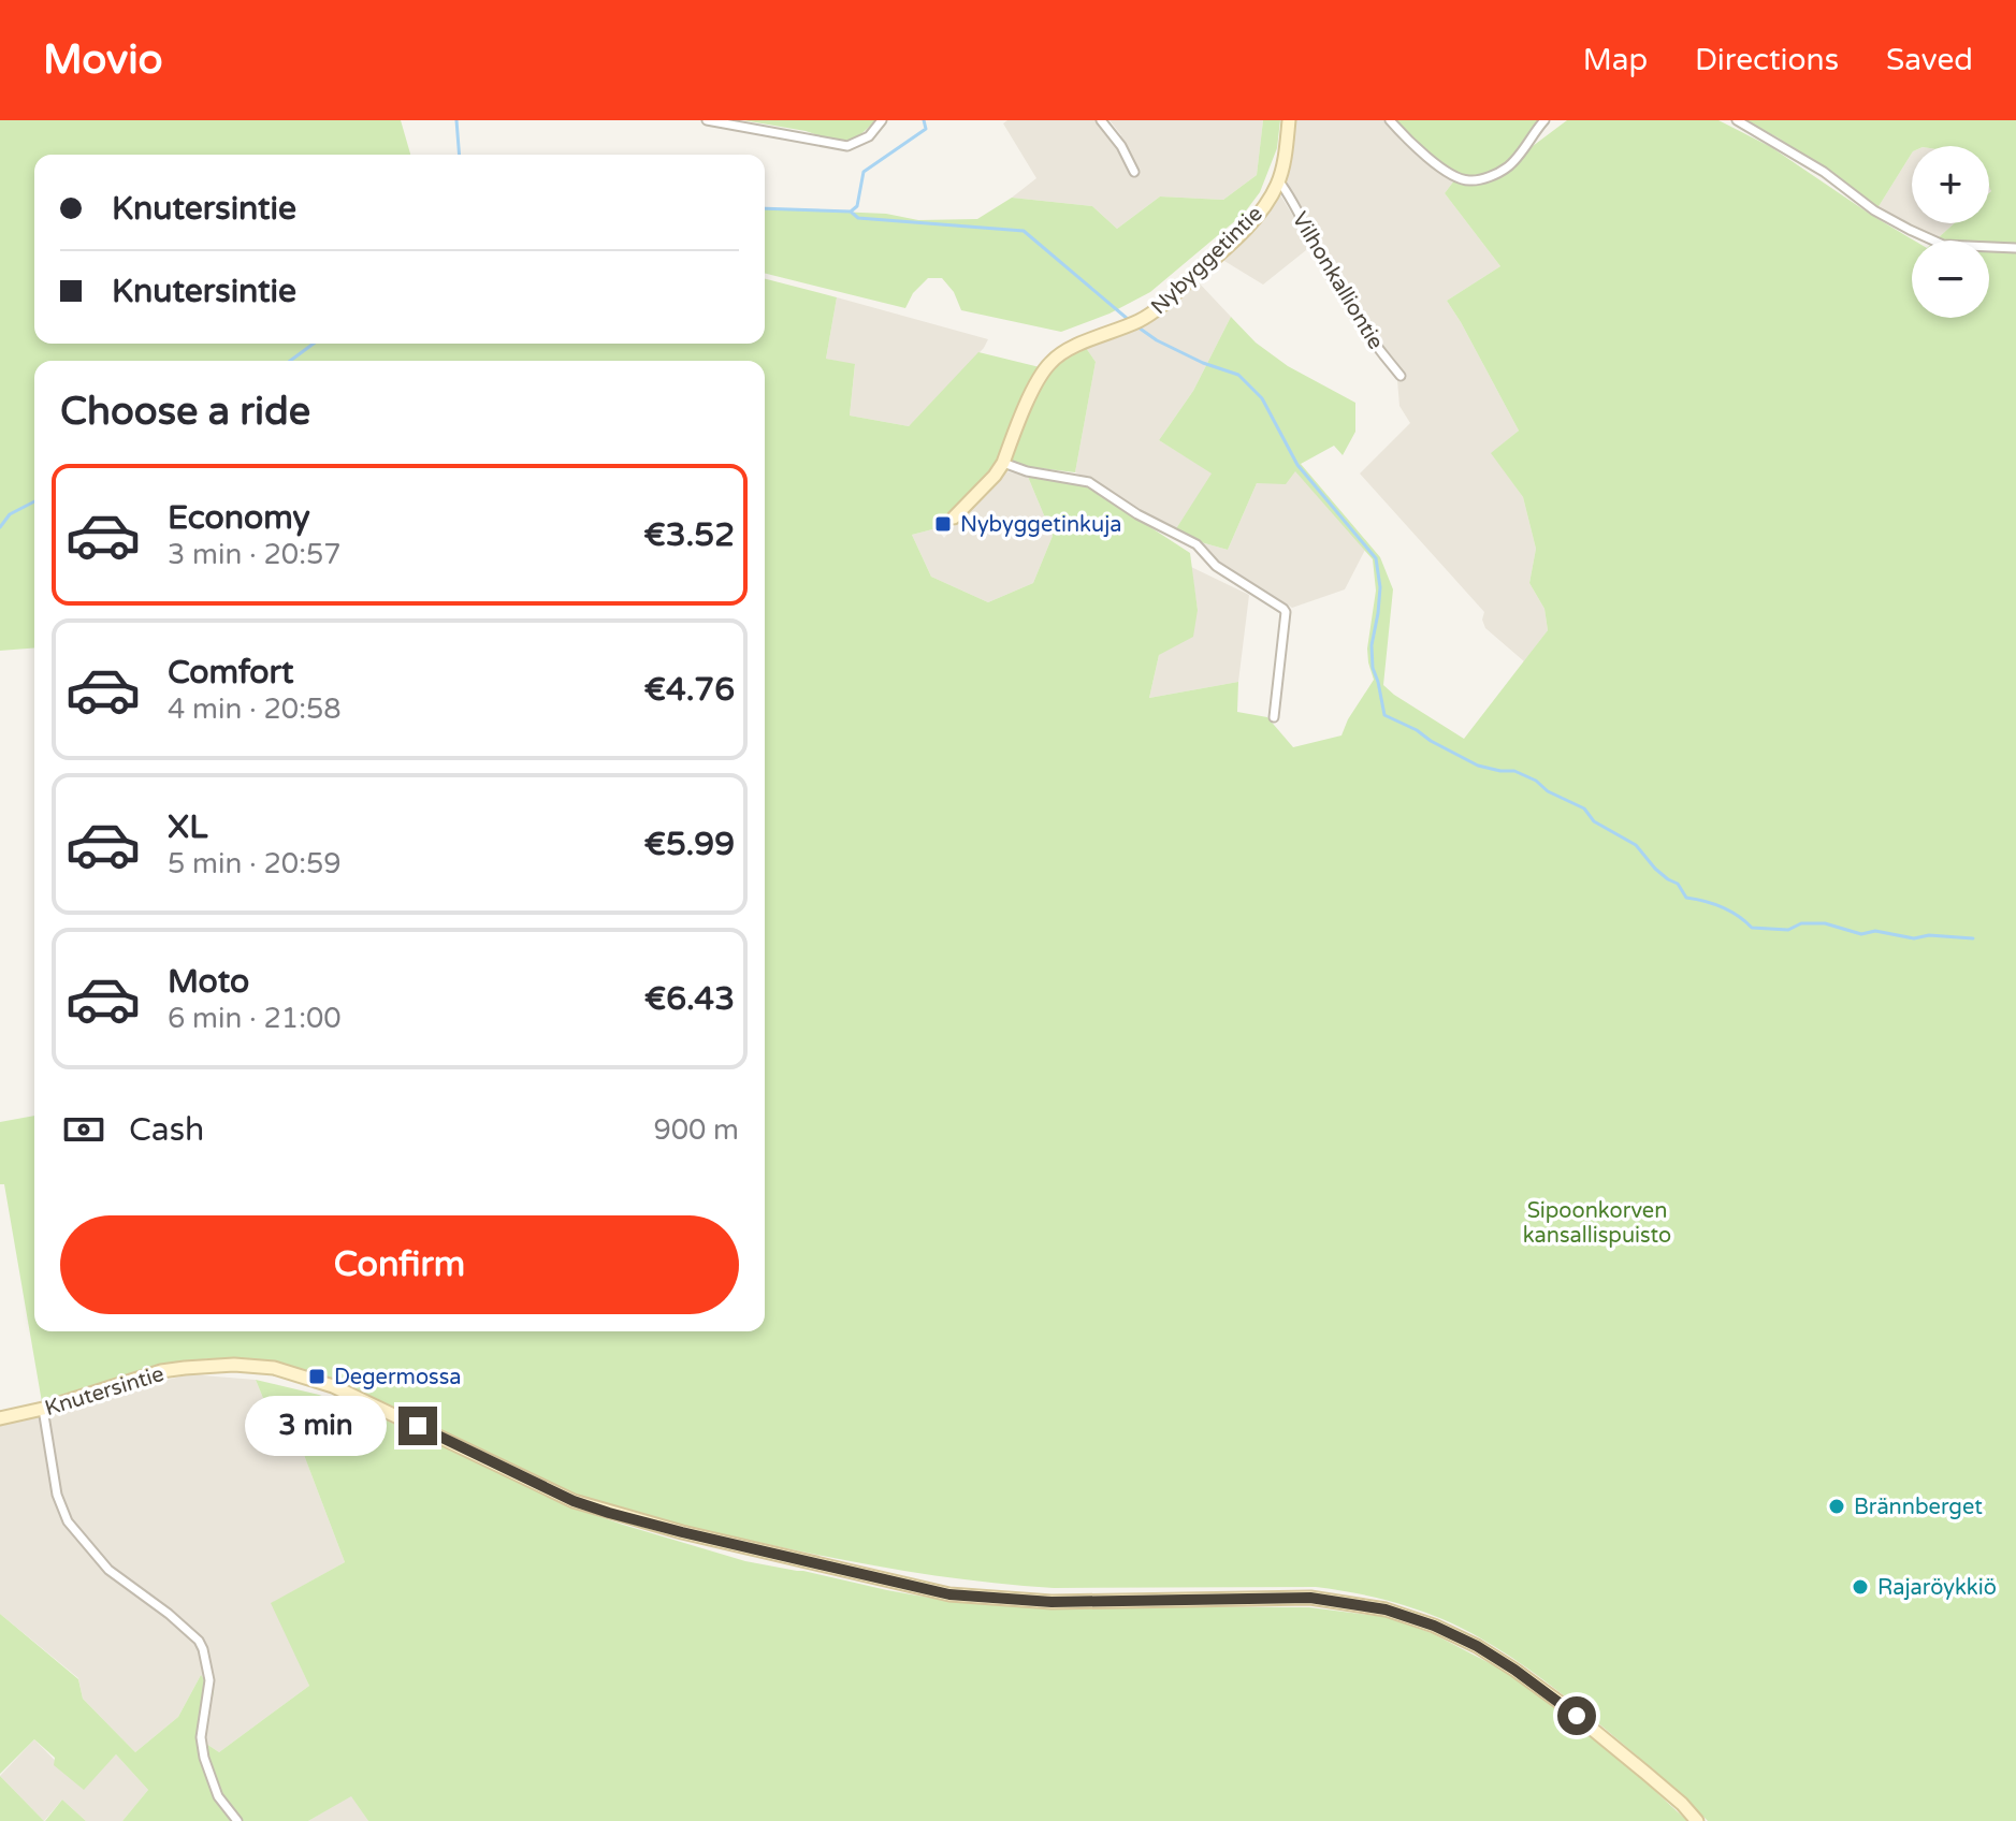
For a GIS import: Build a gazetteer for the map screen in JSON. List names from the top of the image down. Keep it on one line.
{"streets":{"street":["Nybyggetintie","Vilhonkalliontie","Knutersintie"]},"crossings":[["Nybyggetintie","Vilhonkalliontie"]],"parks":["Sipoonkorven kansallispuisto"],"places":{"transit":["Nybyggetinkuja","Degermossa"],"other":["Brännberget","Rajaröykkiö"]},"page":{"header":"Movio","nav":["Map","Directions","Saved"],"map_buttons":["+","−"],"banner":["Knutersintie","Knutersintie"],"heading":"Choose a ride","list":[{"name":"Economy","note":"3 min · 20:57","value":"€3.52"},{"name":"Comfort","note":"4 min · 20:58","value":"€4.76"},{"name":"XL","note":"5 min · 20:59","value":"€5.99"},{"name":"Moto","note":"6 min · 21:00","value":"€6.43"}],"pay":["Cash","900 m"],"buttons":"Confirm","bubble":"3 min"}}
